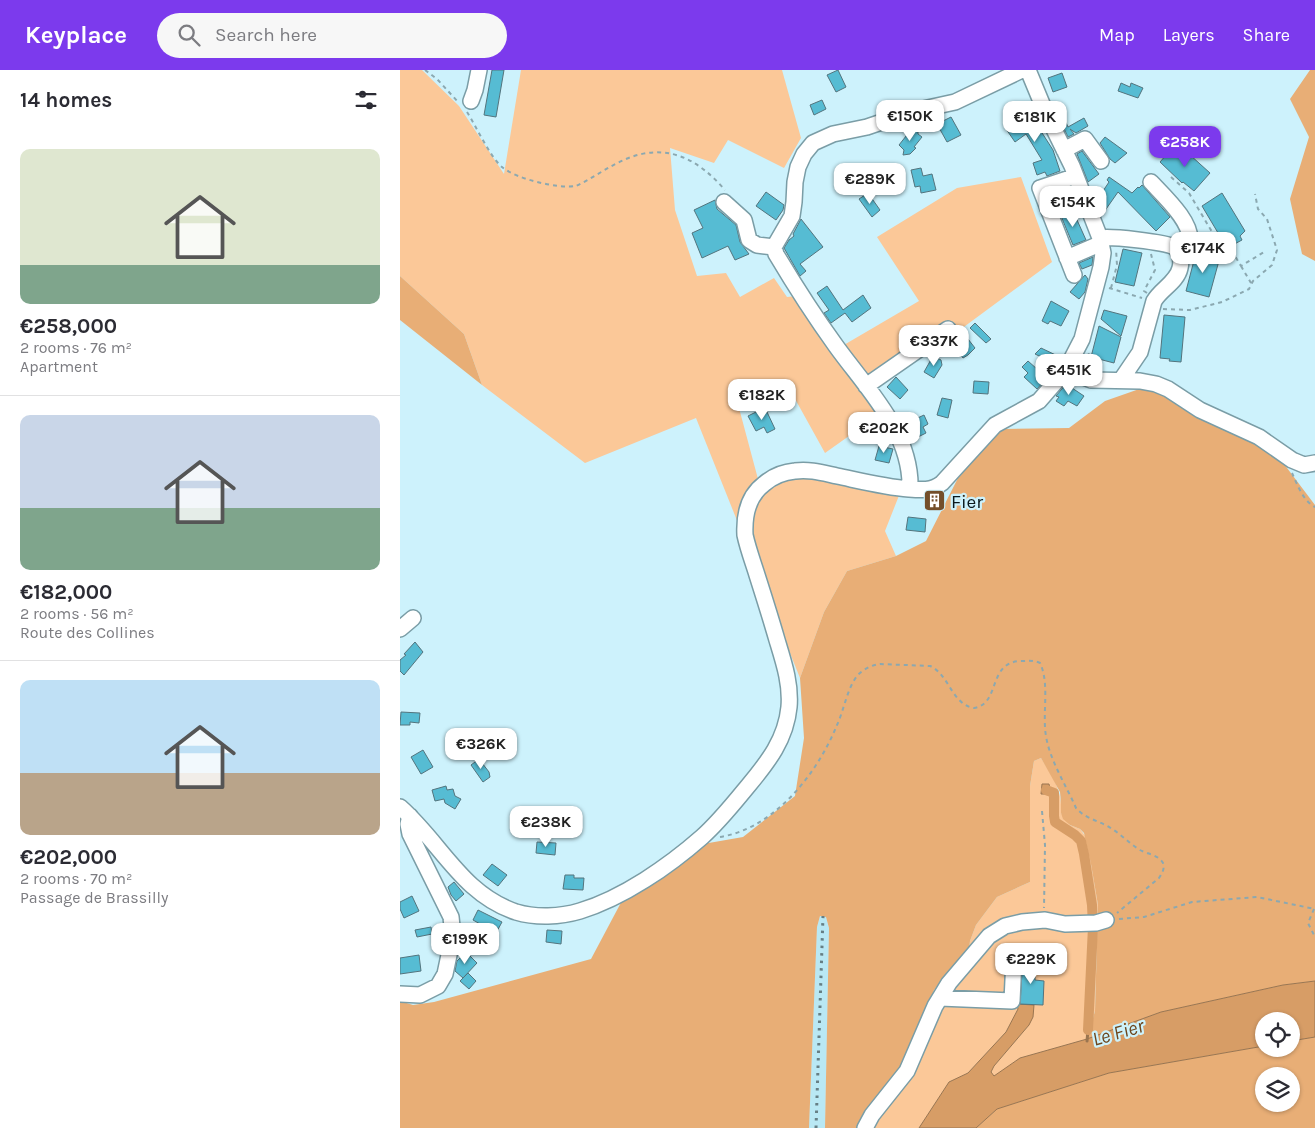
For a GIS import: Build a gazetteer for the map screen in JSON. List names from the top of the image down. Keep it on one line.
{"water":["Le Fier"],"places":{"building":["Fier"]},"page":{"header":"Keyplace","search":"Search here","nav":["Map","Layers","Share"],"heading":"14 homes","price":["€150K","€181K","€258K","€289K","€154K","€174K","€337K","€451K","€182K","€202K","€326K","€238K","€199K","€229K"],"list":[{"name":"€258,000","note":"2 rooms · 76 m² · Apartment"},{"name":"€182,000","note":"2 rooms · 56 m² · Route des Collines"},{"name":"€202,000","note":"2 rooms · 70 m² · Passage de Brassilly"}]}}
